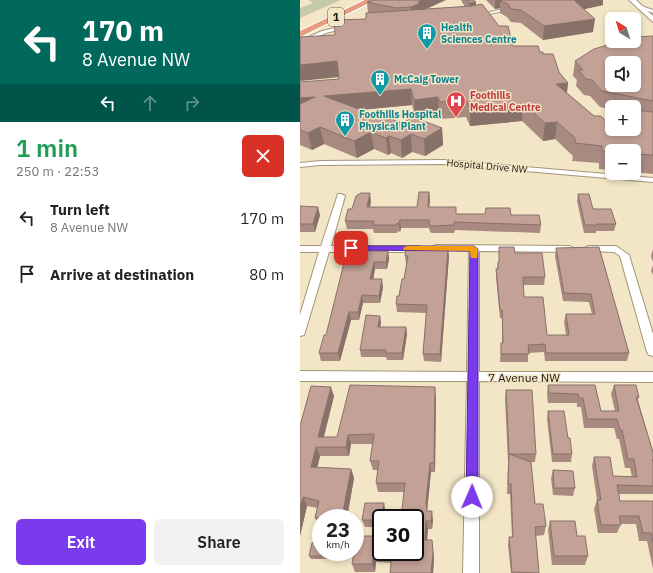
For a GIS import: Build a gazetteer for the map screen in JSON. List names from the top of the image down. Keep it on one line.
{"streets":{"highway":["1"],"street":["Hospital Drive NW","7 Avenue NW"]},"places":{"building":["Health Sciences Centre","McCaig Tower","Foothills Hospital Physical Plant"],"hospital":["Foothills Medical Centre"]},"north":"top left","page":{"turn":["170 m","8 Avenue NW"],"map_buttons":["+","−"],"heading":["1 min","250 m · 22:53"],"list":[{"name":"Turn left","note":"8 Avenue NW","value":"170 m"},{"name":"Arrive at destination","value":"80 m"}],"speed":"23 km/h","limit":"30","buttons":["Exit","Share"]}}
